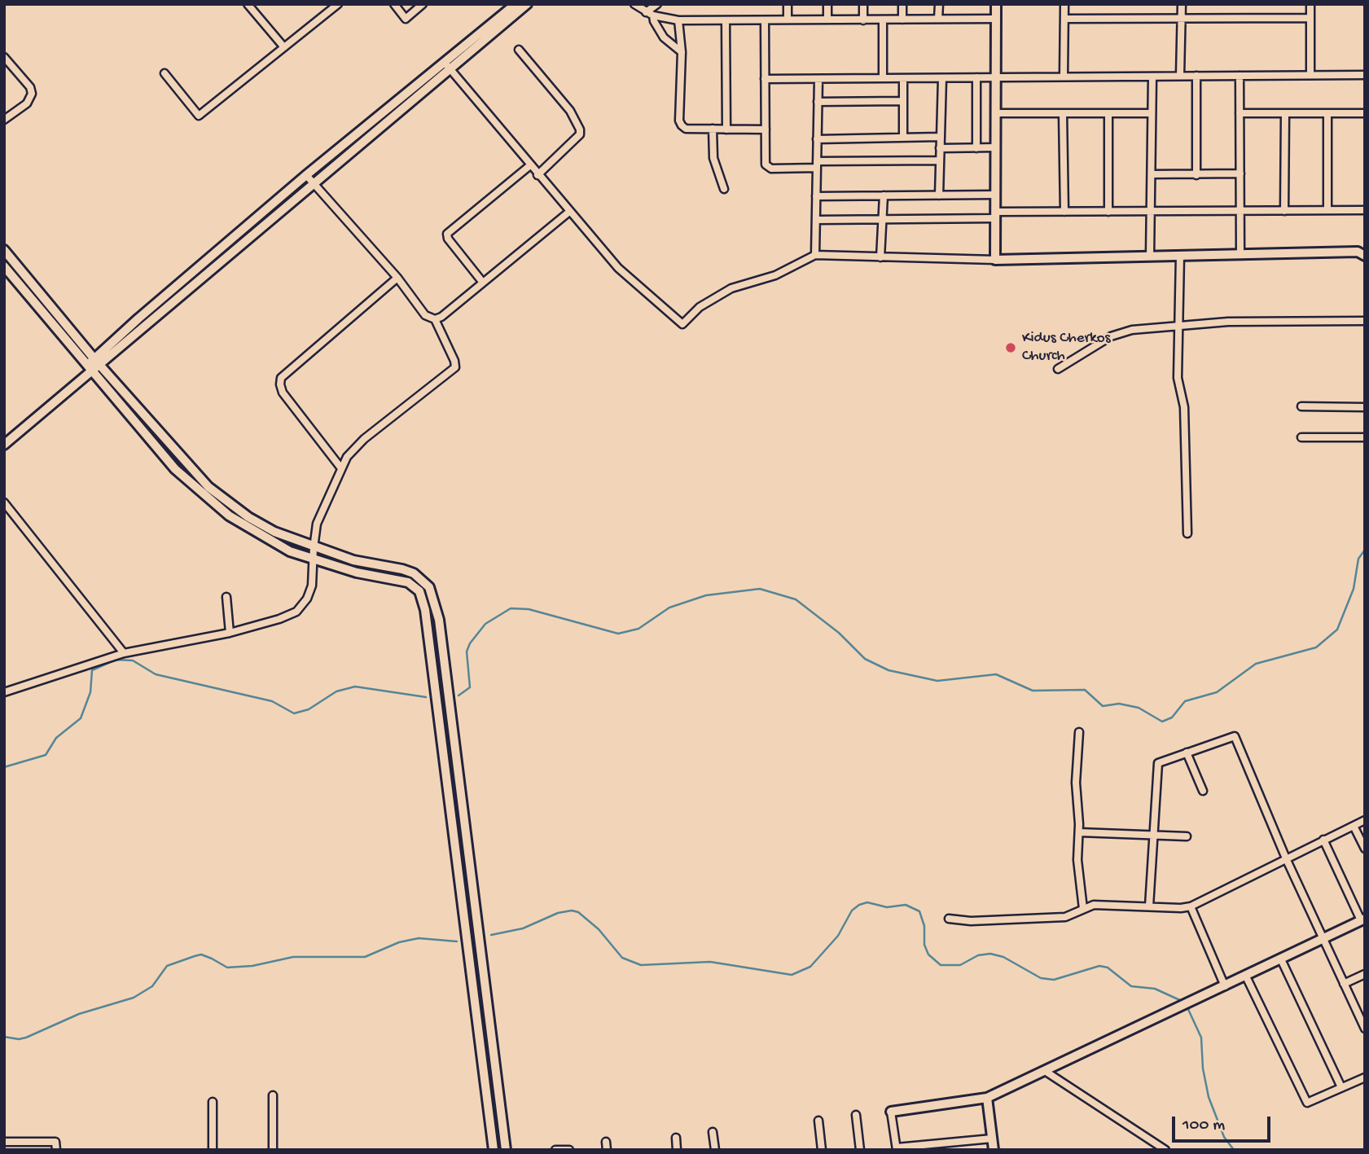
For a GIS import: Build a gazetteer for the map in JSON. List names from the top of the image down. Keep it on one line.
{"places":["Kidus Cherkos Church"],"scale_bar":"100 m"}
